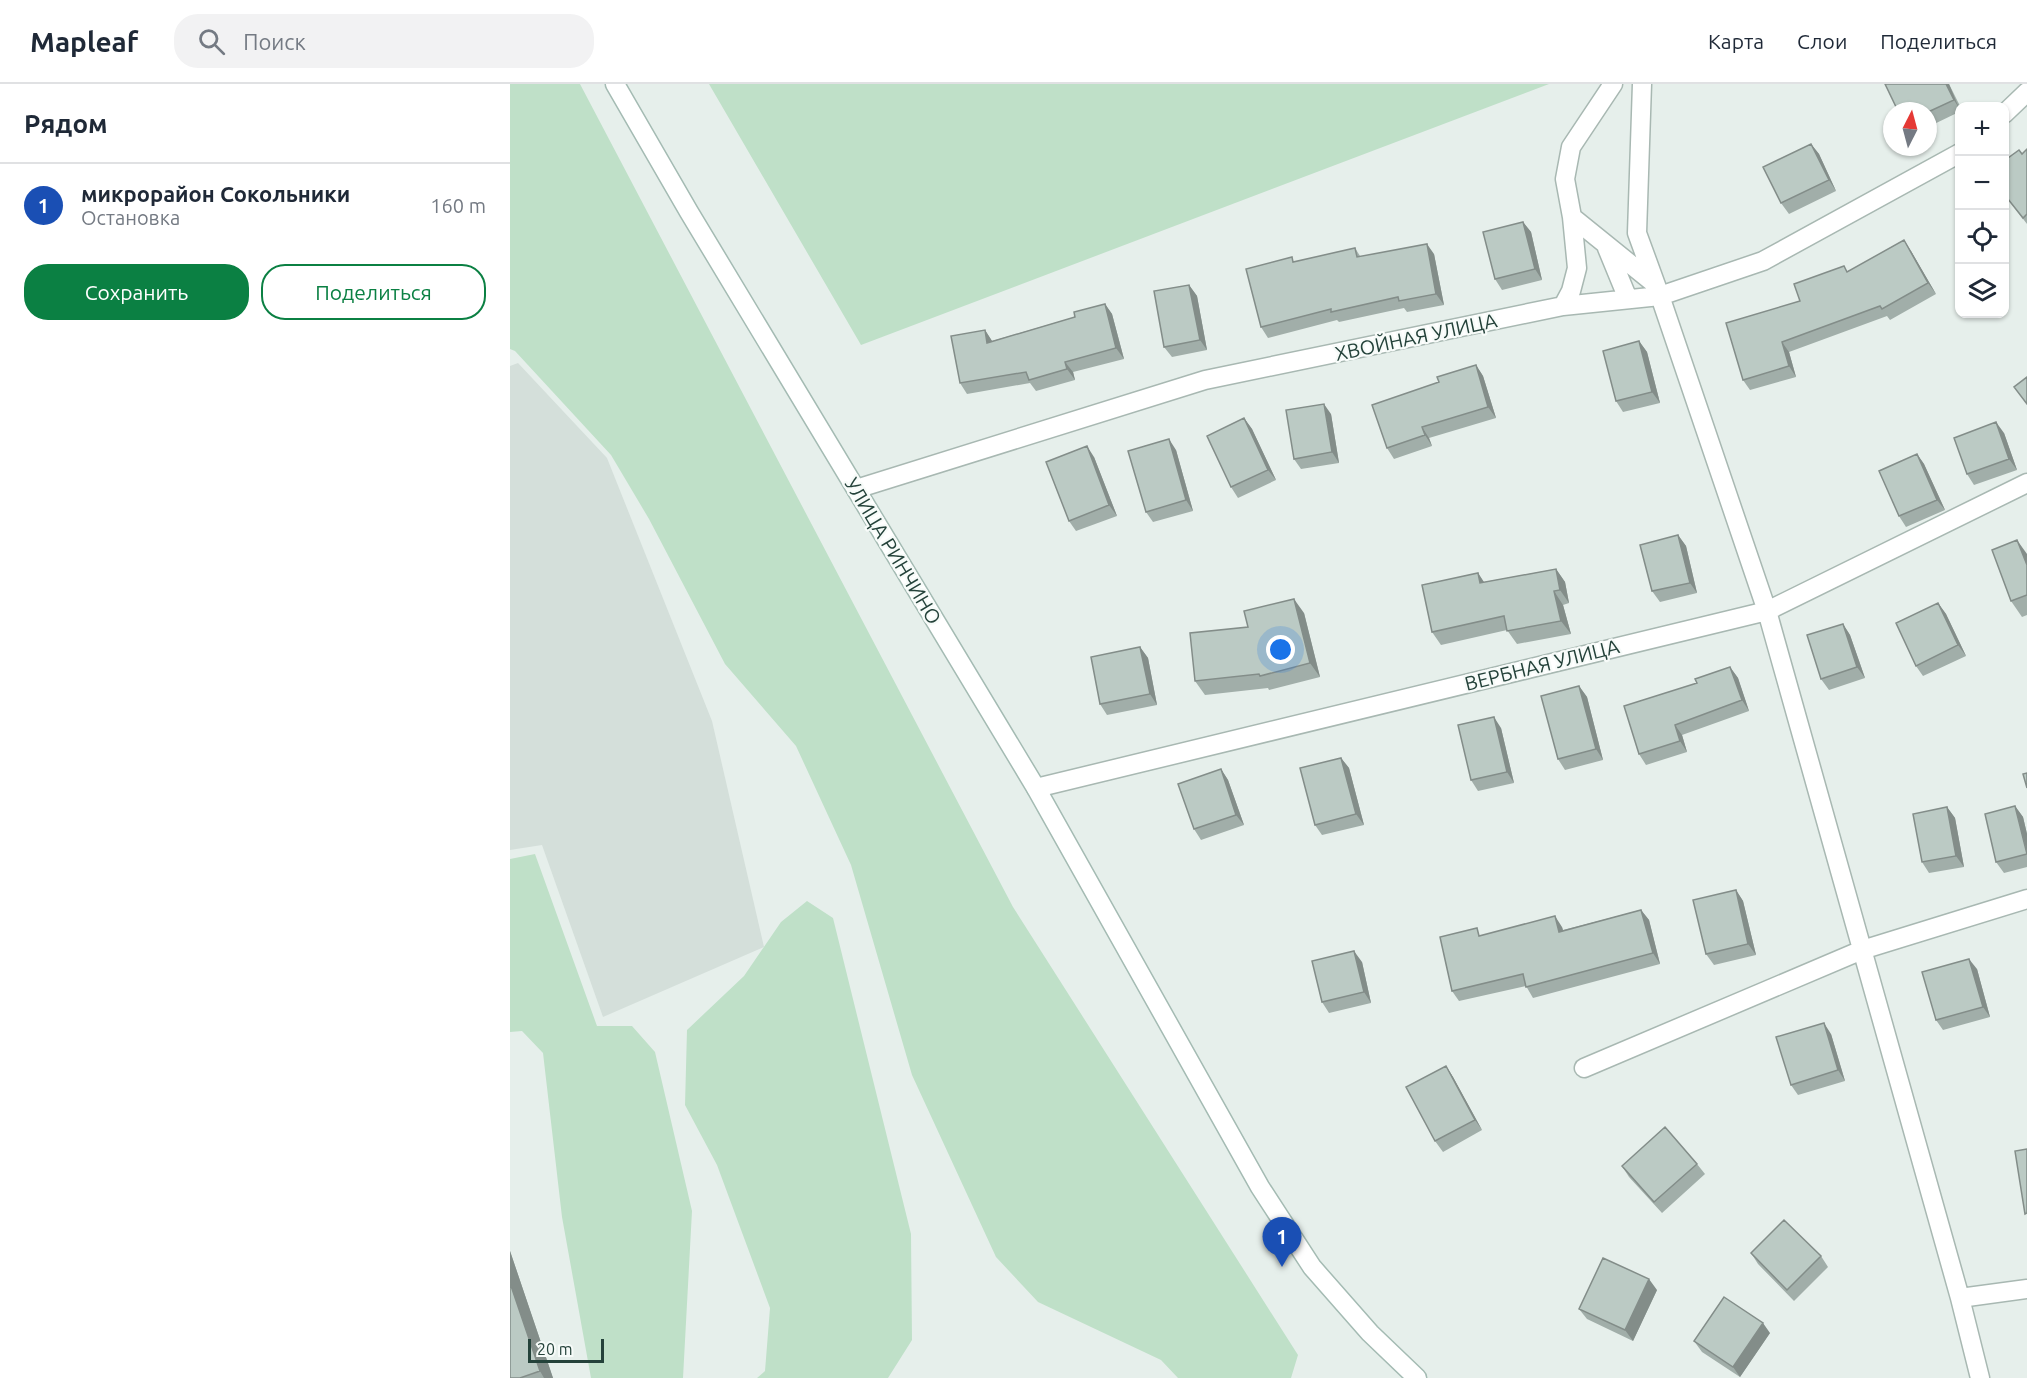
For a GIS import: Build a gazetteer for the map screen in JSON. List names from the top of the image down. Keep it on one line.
{"streets":{"street":["ХВОЙНАЯ УЛИЦА","УЛИЦА РИНЧИНО","ВЕРБНАЯ УЛИЦА"]},"crossings":[["ХВОЙНАЯ УЛИЦА","УЛИЦА РИНЧИНО"],["УЛИЦА РИНЧИНО","ВЕРБНАЯ УЛИЦА"]],"scale_bar":"20 m","north":"top","page":{"header":"Mapleaf","search":"Поиск","nav":["Карта","Слои","Поделиться"],"heading":"Рядом","map_buttons":["+","−"],"list":[{"mark":"1","name":"микрорайон Сокольники","note":"Остановка","value":"160 m"}],"buttons":["Сохранить","Поделиться"],"pins":"1","scale":"20 m"}}
